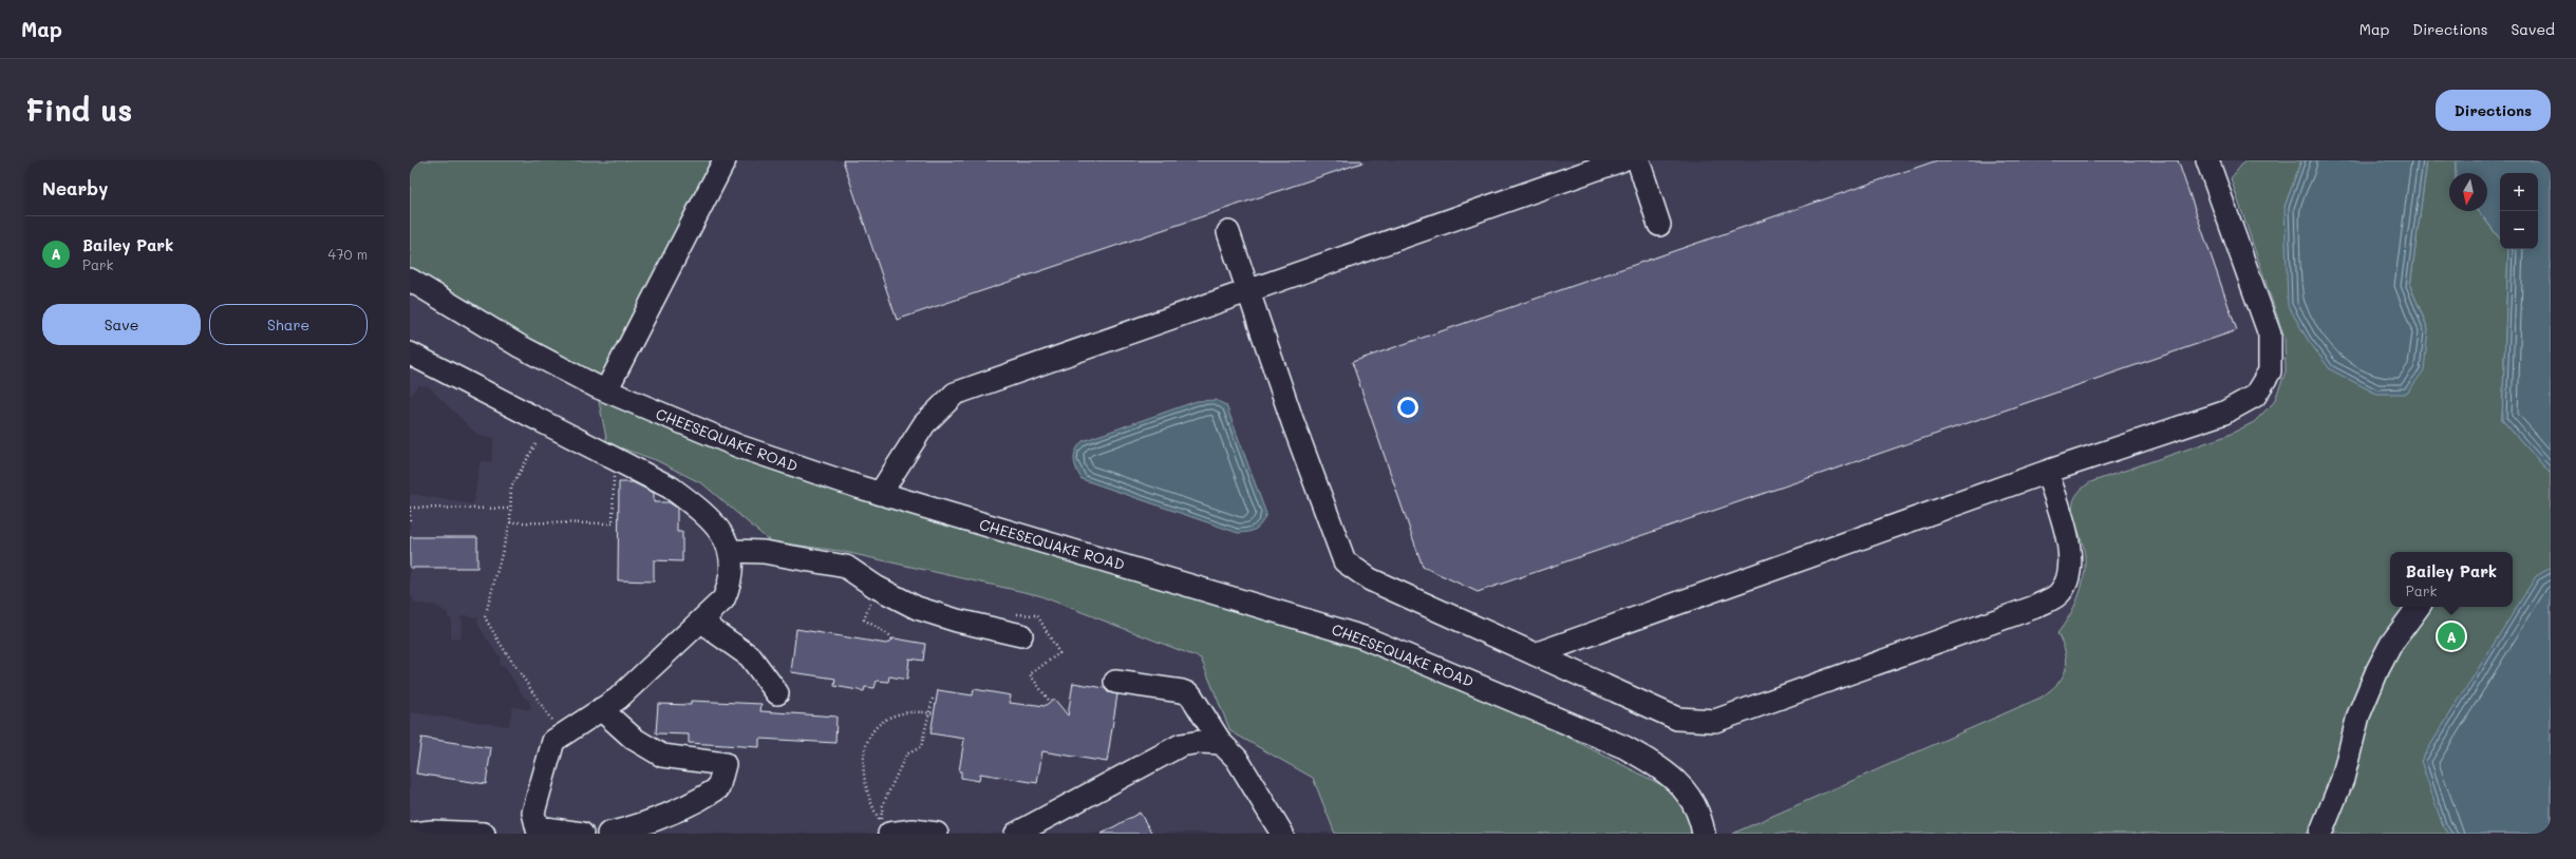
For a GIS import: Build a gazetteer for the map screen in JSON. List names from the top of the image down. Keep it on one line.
{"streets":{"street":["CHEESEQUAKE ROAD"]},"north":"bottom","page":{"header":"Map","nav":["Map","Directions","Saved"],"buttons":["Directions",["Save","Share"]],"title":"Find us","heading":"Nearby","map_buttons":["+","−"],"list":[{"mark":"A","name":"Bailey Park","note":"Park","value":"470 m"}],"popup":["Bailey Park","Park"],"pins":"A"}}
